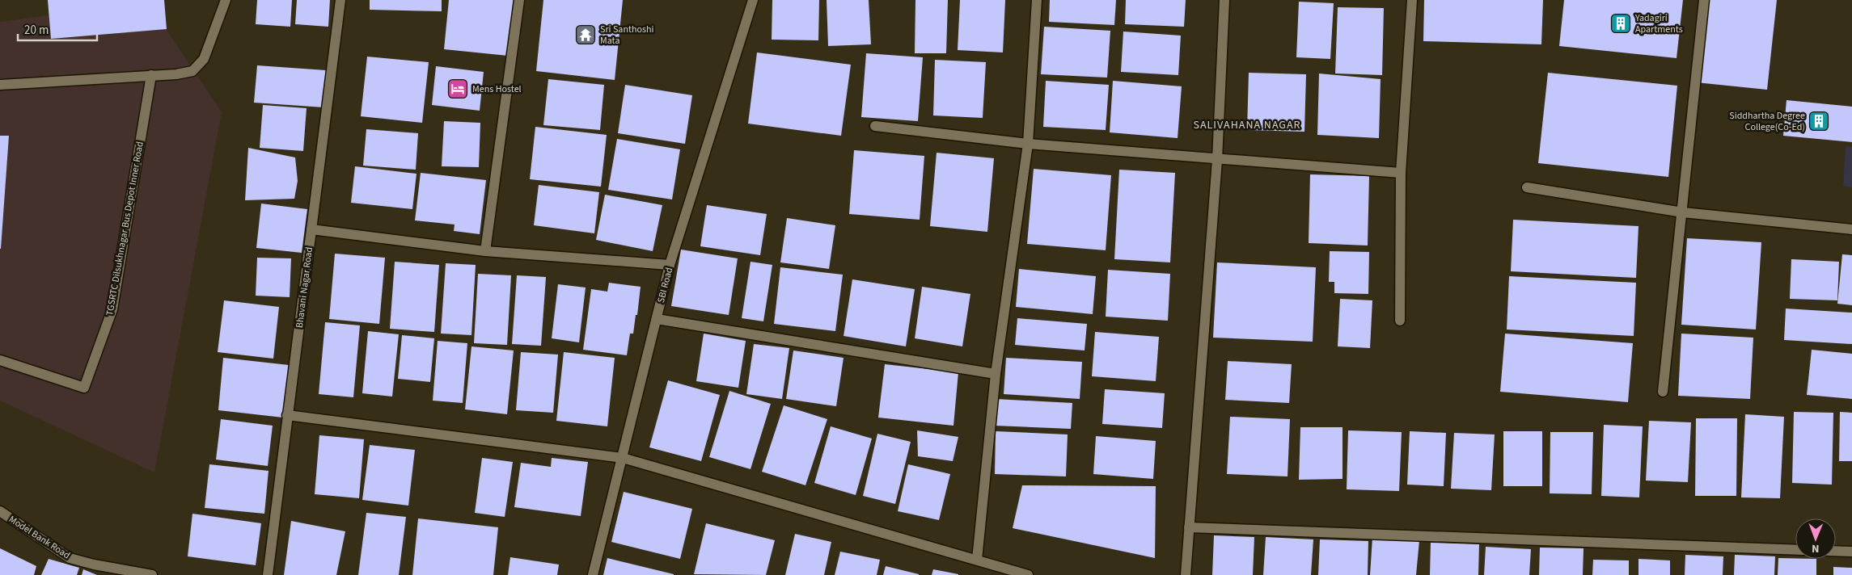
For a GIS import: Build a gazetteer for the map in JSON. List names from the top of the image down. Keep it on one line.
{"streets":{"street":["TGSRTC Dilsukhnagar Bus Depot Inner Road","SBI Road","Bhavani Nagar Road","Model Bank Road"]},"districts":["SALIVAHANA NAGAR"],"places":{"building":["Yadagiri Apartments","Siddhartha Degree College(Co-Ed)"],"temple":["Sri Santhoshi Mata"],"hotel":["Mens Hostel"]},"scale_bar":"20 m","north":"bottom"}
